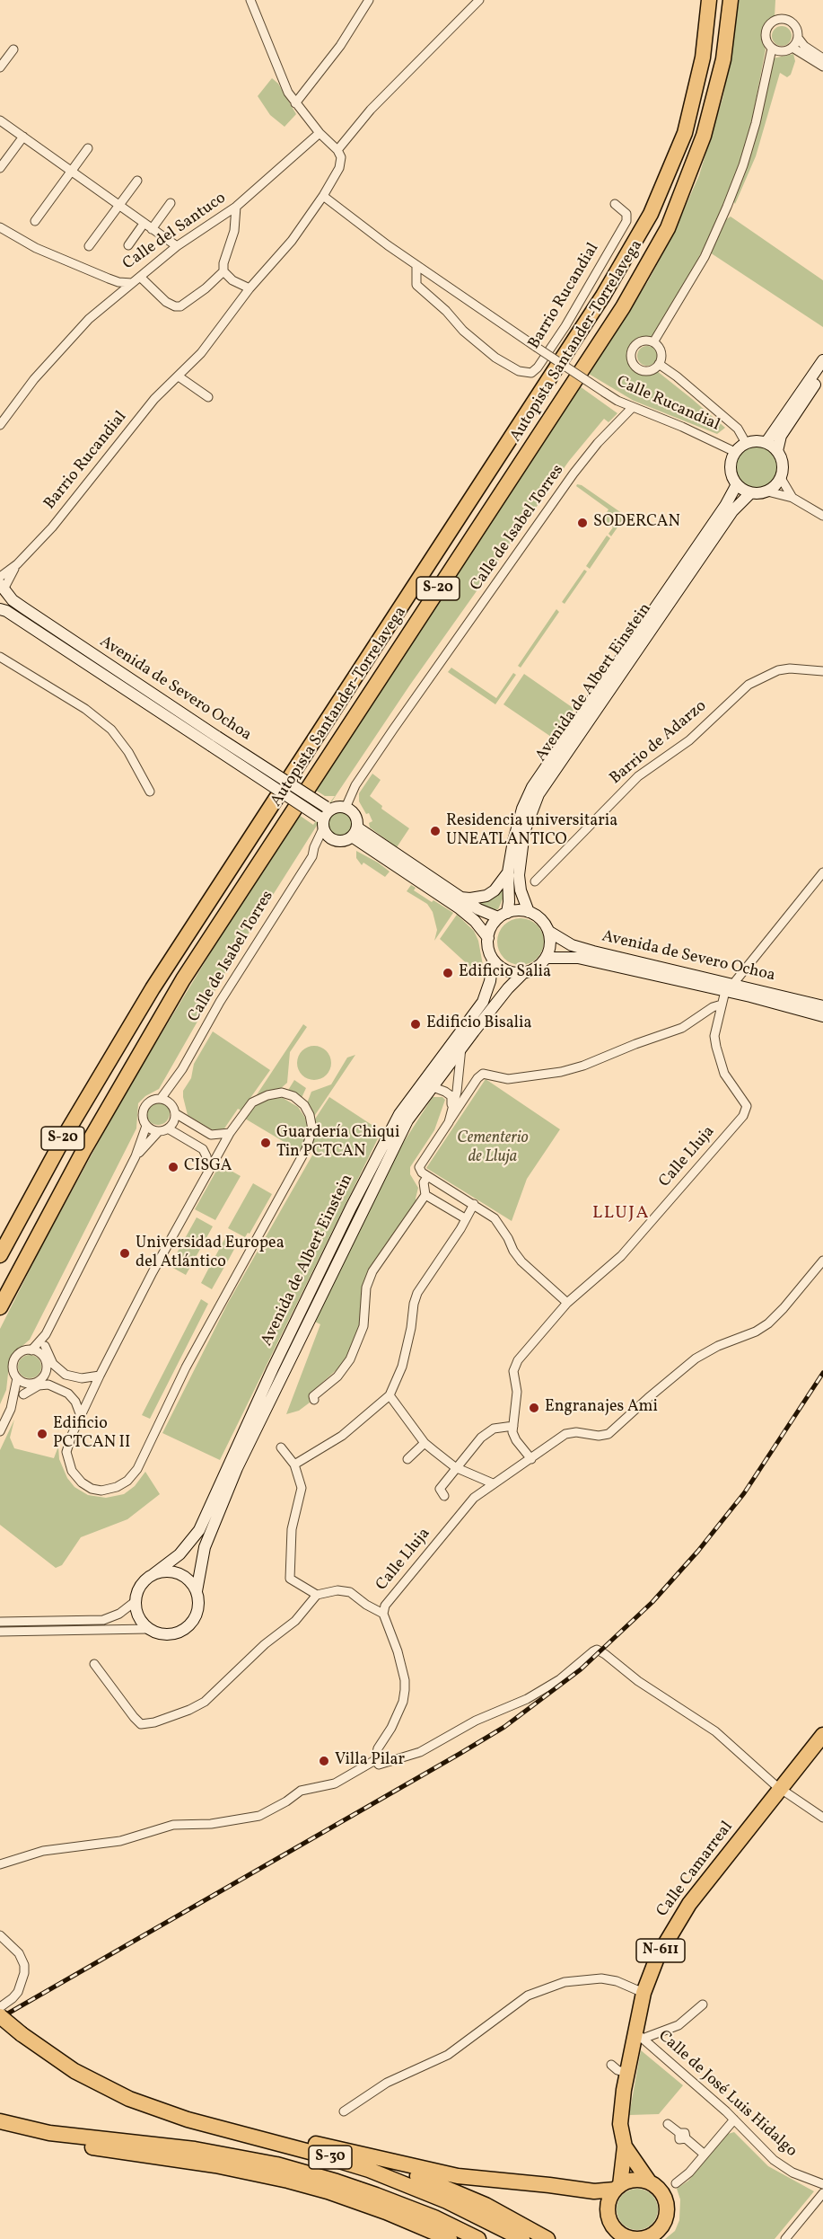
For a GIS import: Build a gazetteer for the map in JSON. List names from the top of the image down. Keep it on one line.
{"streets":{"highway":["Autopista Santander-Torrelavega","S-20","Calle Camarreal","N-611","S-30"],"main road":["Avenida de Albert Einstein","Avenida de Severo Ochoa"],"street":["Calle del Santuco","Barrio Rucandial","Calle Rucandial","Calle de Isabel Torres","Barrio de Adarzo","Calle Lluja","Calle de José Luis Hidalgo"]},"crossings":[["Barrio Rucandial","Calle Rucandial"],["Barrio Rucandial","Avenida de Severo Ochoa"],["Calle Rucandial","Calle de Isabel Torres"],["Calle Rucandial","Avenida de Albert Einstein"],["Calle de Isabel Torres","Avenida de Severo Ochoa"],["Avenida de Albert Einstein","Avenida de Severo Ochoa"],["Avenida de Severo Ochoa","Calle Lluja"],["Calle Camarreal","N-611"],["Calle Camarreal","Calle de José Luis Hidalgo"]],"districts":["LLUJA"],"parks":["Cementerio de Lluja"],"places":["SODERCAN","Residencia universitaria UNEATLANTICO","Edificio Salia","Edificio Bisalia","Guardería Chiqui Tin PCTCAN","CISGA","Universidad Europea del Atlántico","Engranajes Ami","Edificio PCTCAN II","Villa Pilar"]}
